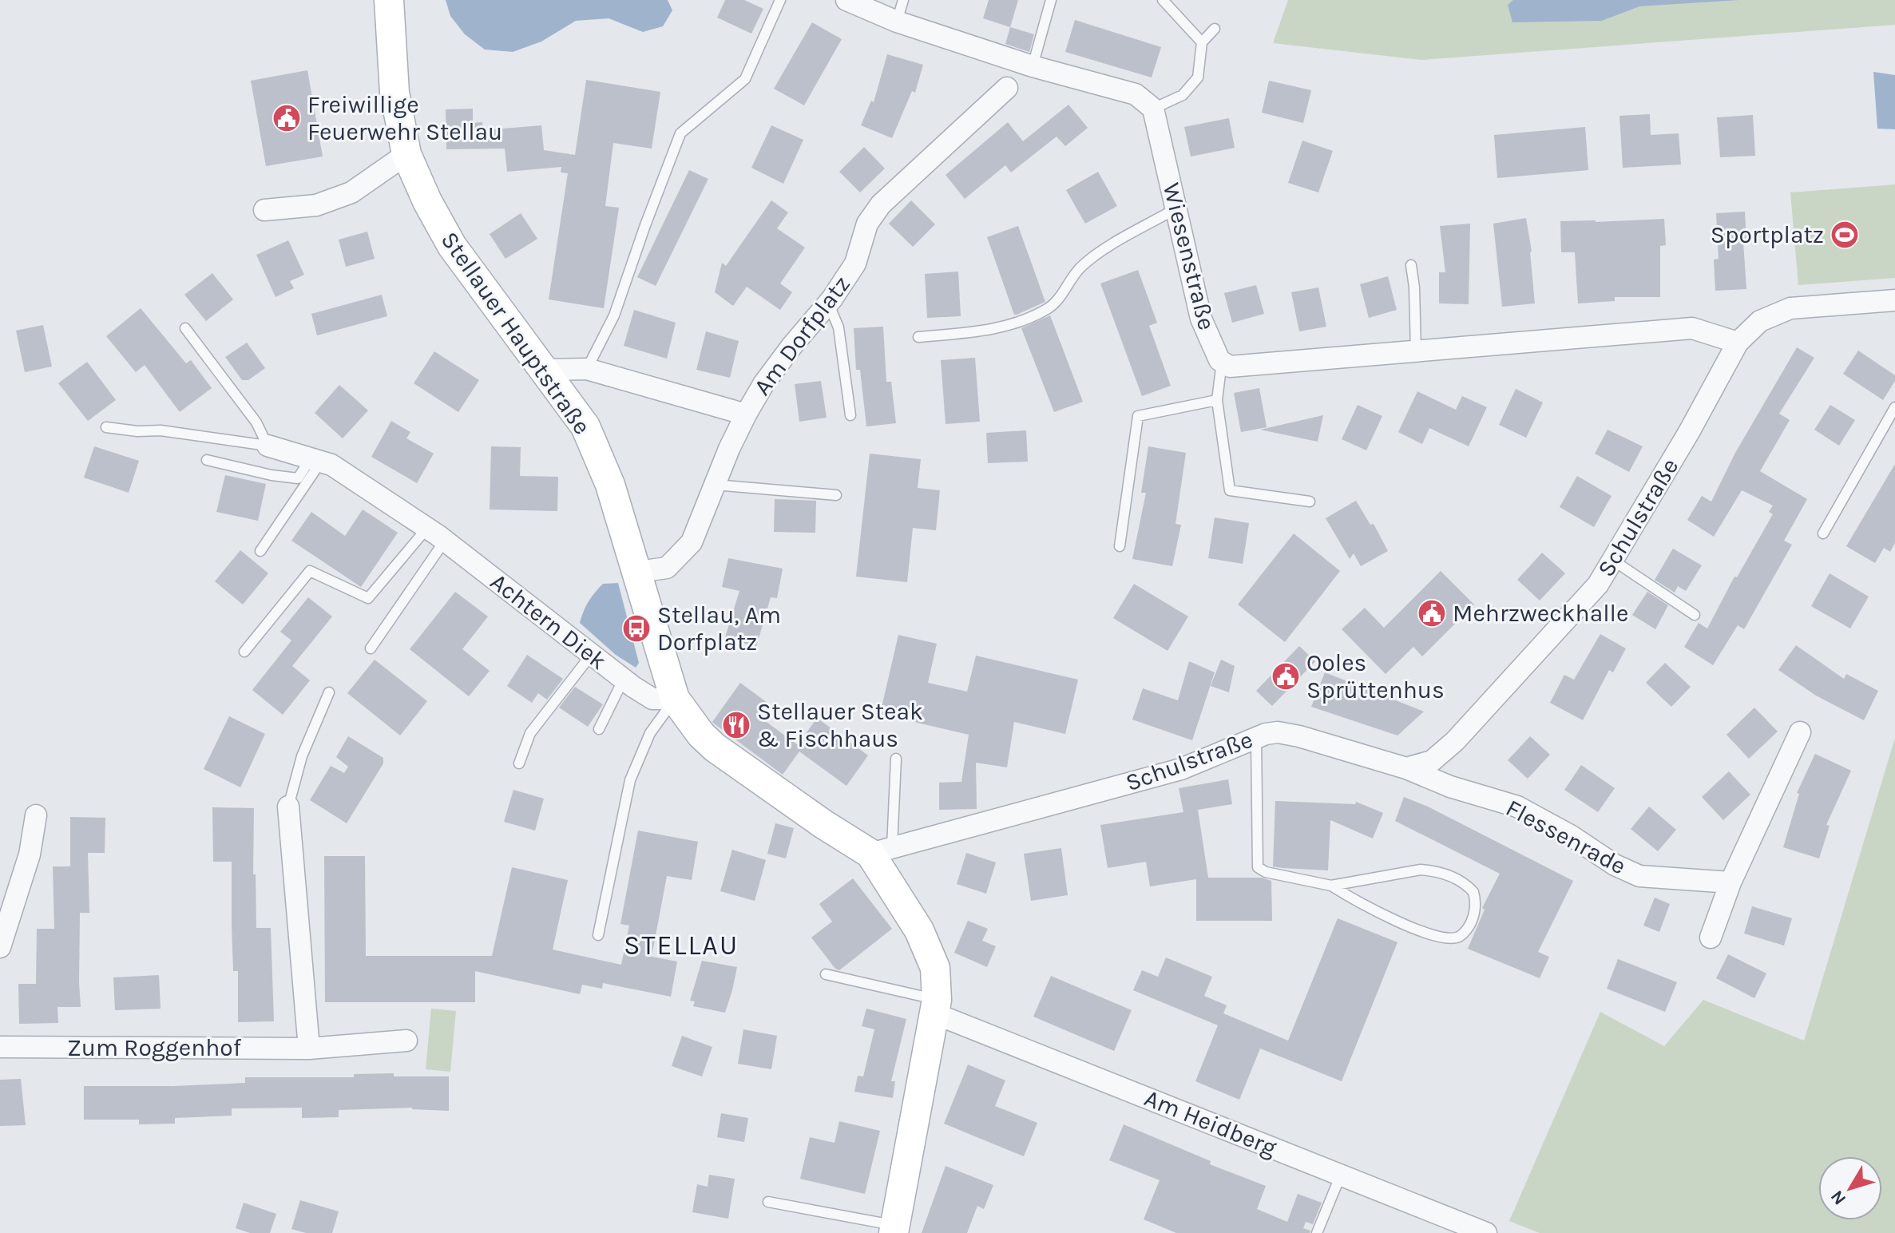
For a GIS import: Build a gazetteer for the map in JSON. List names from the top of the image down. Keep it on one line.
{"streets":{"street":["Wiesenstraße","Stellauer Hauptstraße","Am Dorfplatz","Schulstraße","Achtern Diek","Flessenrade","Zum Roggenhof","Am Heidberg"]},"crossings":[["Wiesenstraße","Schulstraße"],["Stellauer Hauptstraße","Am Dorfplatz"],["Stellauer Hauptstraße","Schulstraße"],["Stellauer Hauptstraße","Achtern Diek"],["Stellauer Hauptstraße","Am Heidberg"],["Schulstraße","Flessenrade"]],"districts":["STELLAU"],"places":{"public building":["Freiwillige Feuerwehr Stellau","Mehrzweckhalle","Ooles Sprüttenhus"],"sports":["Sportplatz"],"bus stop":["Stellau, Am Dorfplatz"],"restaurant":["Stellauer Steak & Fischhaus"]},"north":"bottom left"}
